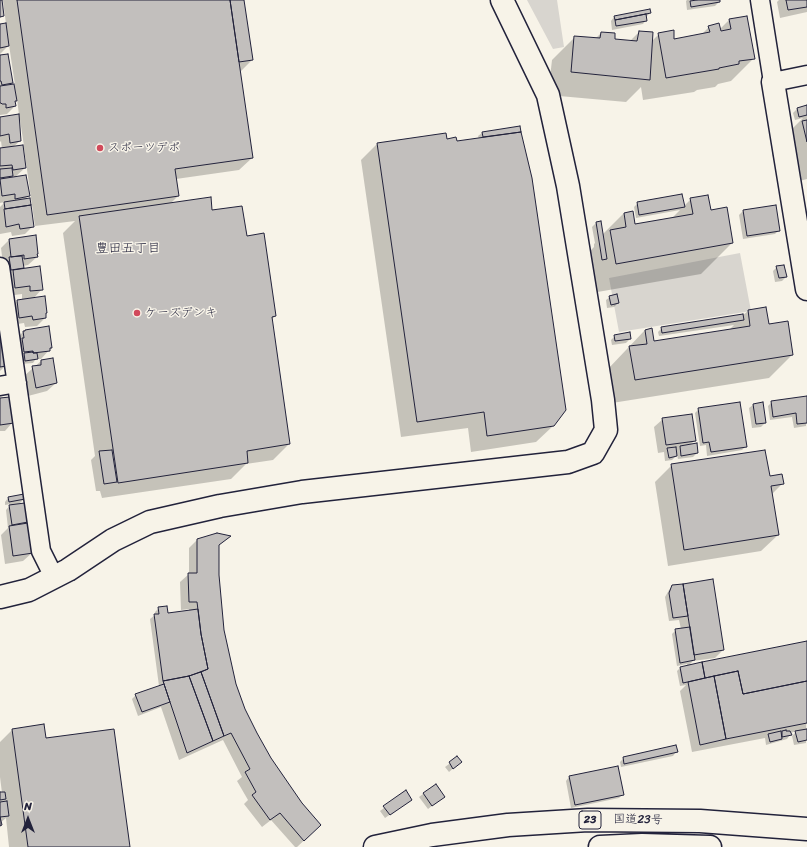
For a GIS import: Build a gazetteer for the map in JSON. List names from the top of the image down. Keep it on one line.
{"streets":{"main road":["23","国道23号"]},"districts":["豊田五丁目"],"places":["スポーツデポ","ケーズデンキ"],"north":"top"}
